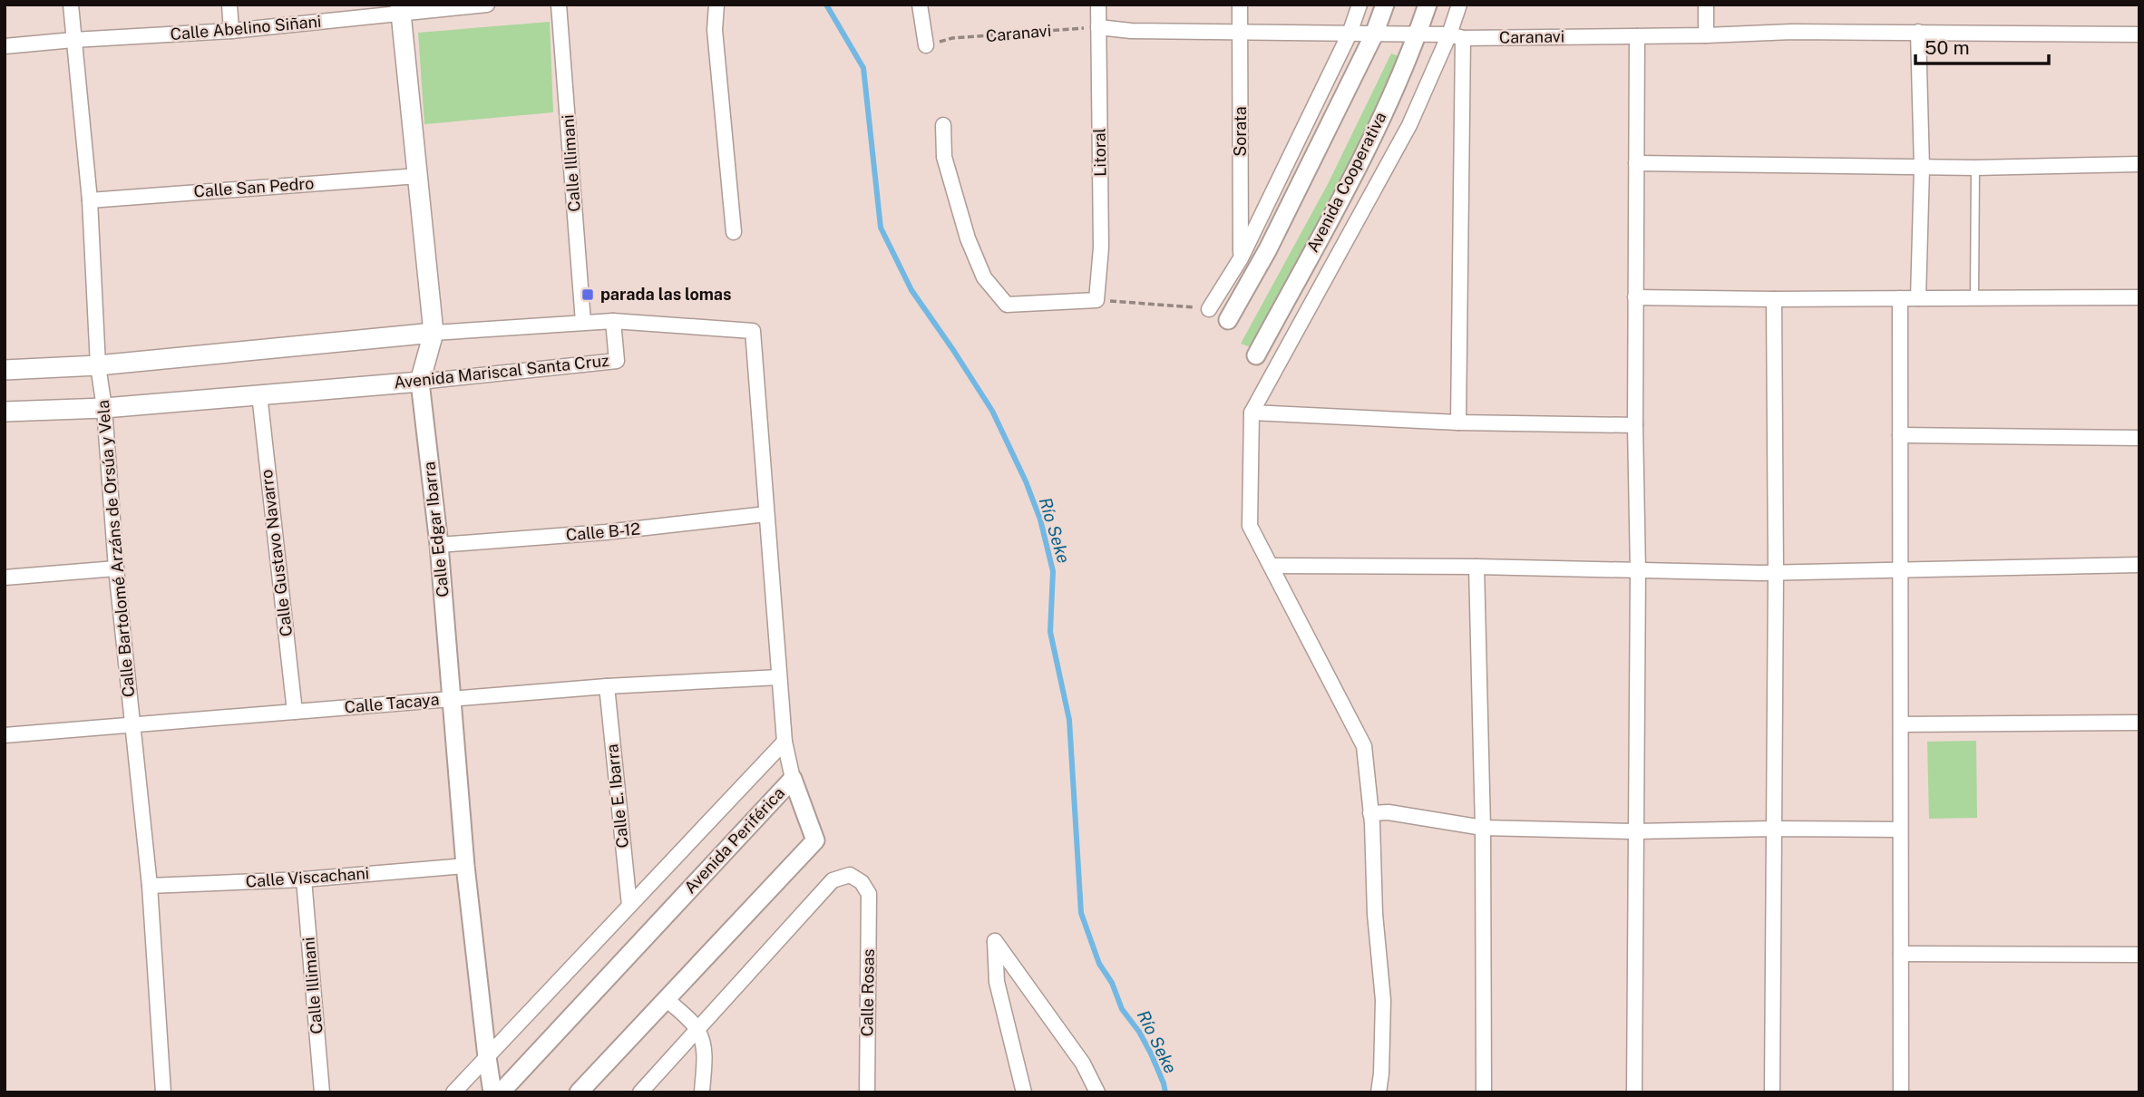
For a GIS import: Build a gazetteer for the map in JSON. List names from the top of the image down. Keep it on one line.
{"streets":{"main road":["Avenida Mariscal Santa Cruz","Calle Edgar Ibarra"],"street":["Calle Abelino Siñani","Caranavi","Sorata","Litoral","Calle Illimani","Avenida Cooperativa","Calle San Pedro","Calle B-12","Calle Bartolomé Arzáns de Orsúa y Vela","Calle Gustavo Navarro","Calle Tacaya","Calle E. Ibarra","Avenida Periférica","Calle Viscachani","Calle Rosas"]},"crossings":[["Calle Abelino Siñani","Calle Edgar Ibarra"],["Calle Abelino Siñani","Calle Bartolomé Arzáns de Orsúa y Vela"],["Caranavi","Sorata"],["Caranavi","Litoral"],["Caranavi","Avenida Cooperativa"],["Calle Illimani","Calle Viscachani"],["Calle San Pedro","Calle Edgar Ibarra"],["Calle San Pedro","Calle Bartolomé Arzáns de Orsúa y Vela"],["Avenida Mariscal Santa Cruz","Calle Edgar Ibarra"],["Avenida Mariscal Santa Cruz","Calle Bartolomé Arzáns de Orsúa y Vela"],["Avenida Mariscal Santa Cruz","Calle Gustavo Navarro"],["Calle Edgar Ibarra","Calle B-12"],["Calle Edgar Ibarra","Calle Tacaya"],["Calle Edgar Ibarra","Calle Viscachani"],["Calle Bartolomé Arzáns de Orsúa y Vela","Calle Tacaya"],["Calle Bartolomé Arzáns de Orsúa y Vela","Calle Viscachani"],["Calle Gustavo Navarro","Calle Tacaya"],["Calle Tacaya","Calle E. Ibarra"]],"water":["Río Seke"],"places":{"transit":["parada las lomas"]},"scale_bar":"50 m"}
